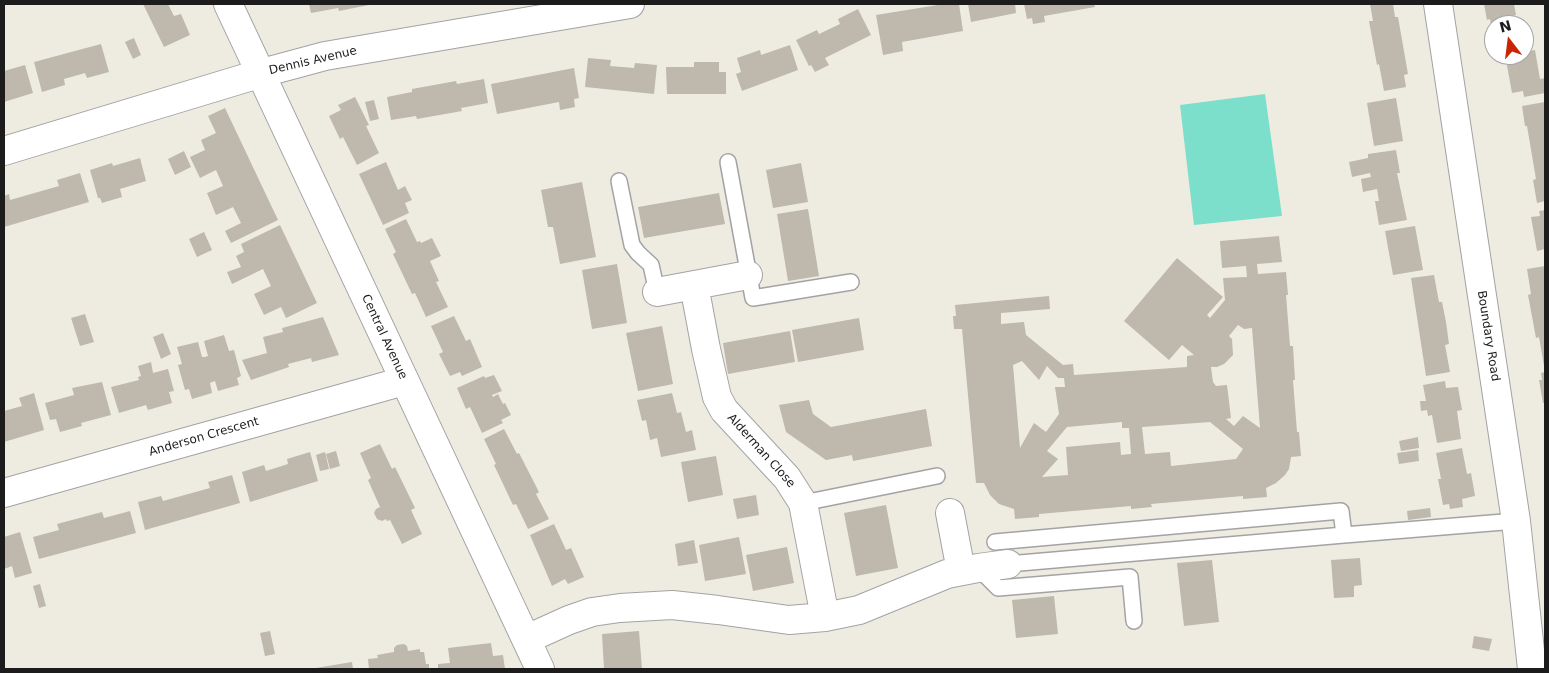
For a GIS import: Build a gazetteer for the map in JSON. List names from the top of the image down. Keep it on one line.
{"streets":{"street":["Dennis Avenue","Boundary Road","Central Avenue","Anderson Crescent","Alderman Close"]},"crossings":[["Dennis Avenue","Central Avenue"],["Central Avenue","Anderson Crescent"]],"north":"top"}
